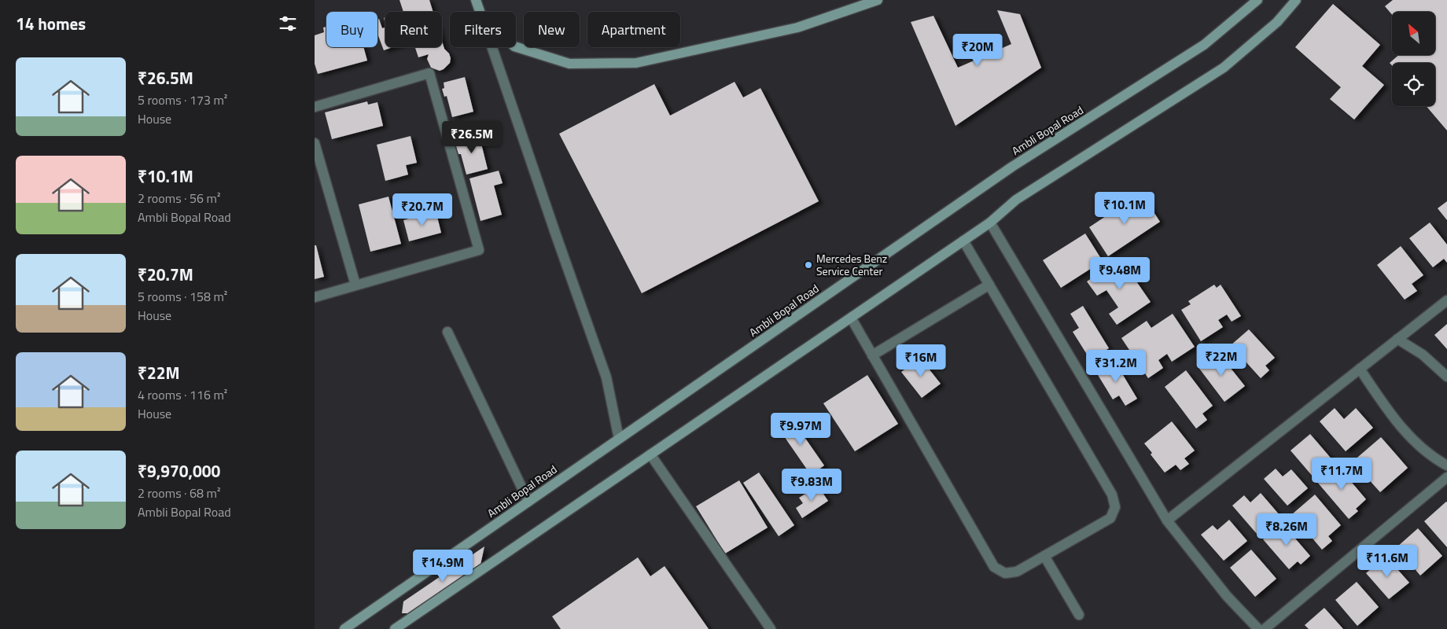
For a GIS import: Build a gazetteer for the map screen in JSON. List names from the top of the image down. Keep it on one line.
{"streets":{"street":["Ambli Bopal Road"]},"places":["Mercedes Benz Service Center"],"north":"top left","page":{"heading":"14 homes","chip":["Buy","Rent","Filters","New","Apartment"],"price":["₹20M","₹26.5M","₹10.1M","₹20.7M","₹9.48M","₹22M","₹16M","₹31.2M","₹9.97M","₹11.7M","₹9.83M","₹8.26M","₹11.6M","₹14.9M"],"list":[{"name":"₹26.5M","note":"5 rooms · 173 m² · House"},{"name":"₹10.1M","note":"2 rooms · 56 m² · Ambli Bopal Road"},{"name":"₹20.7M","note":"5 rooms · 158 m² · House"},{"name":"₹22M","note":"4 rooms · 116 m² · House"},{"name":"₹9,970,000","note":"2 rooms · 68 m² · Ambli Bopal Road"}]}}
